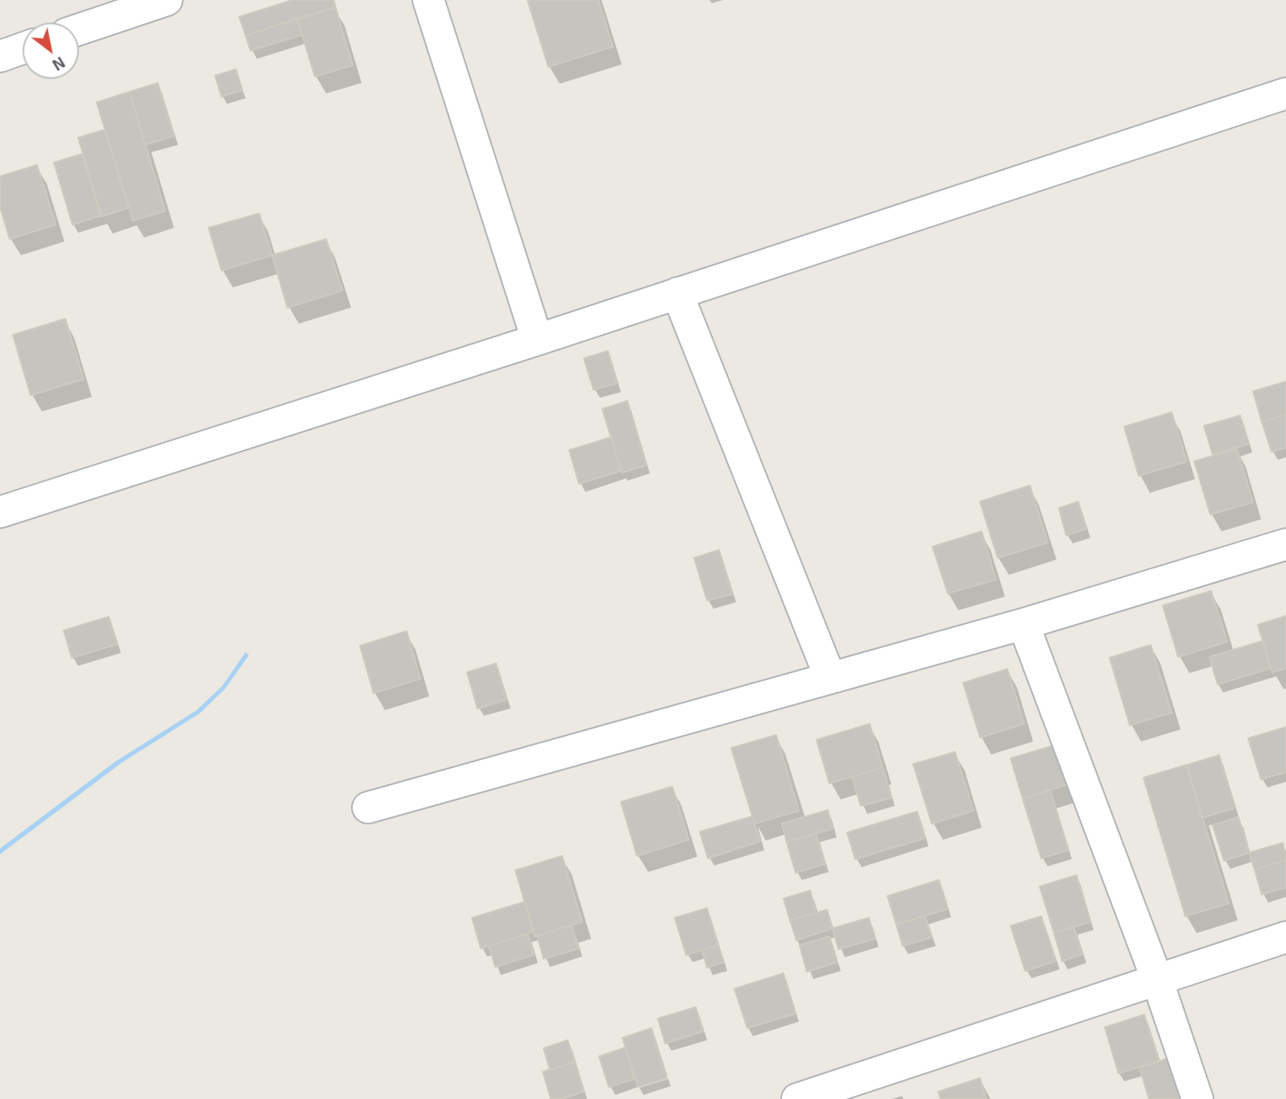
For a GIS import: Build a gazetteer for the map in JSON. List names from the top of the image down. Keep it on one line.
{"north":"bottom right"}
